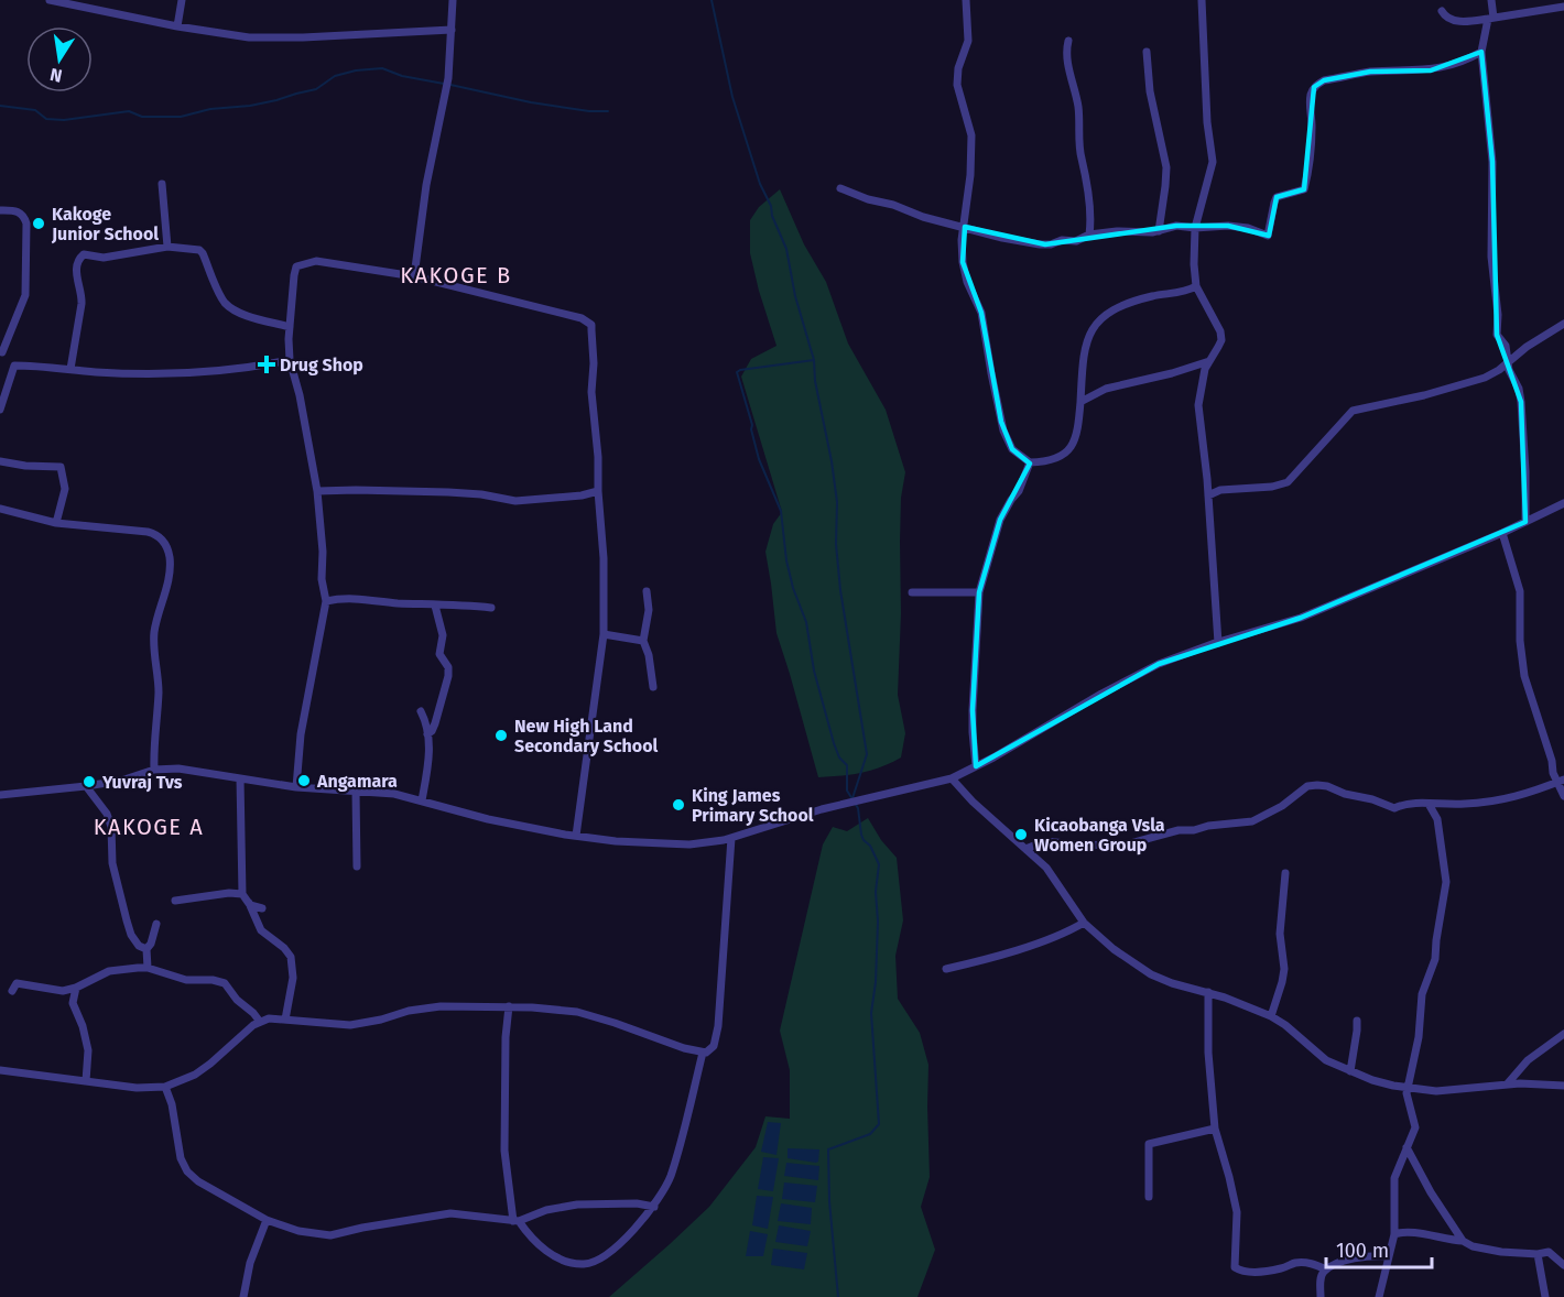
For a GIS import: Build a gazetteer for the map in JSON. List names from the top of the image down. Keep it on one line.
{"districts":["KAKOGE B","KAKOGE A"],"places":{"other":["Kakoge Junior School","New High Land Secondary School","Angamara","Yuvraj Tvs","King James Primary School","Kicaobanga Vsla Women Group"],"health":["Drug Shop"]},"scale_bar":"100 m","north":"bottom"}
